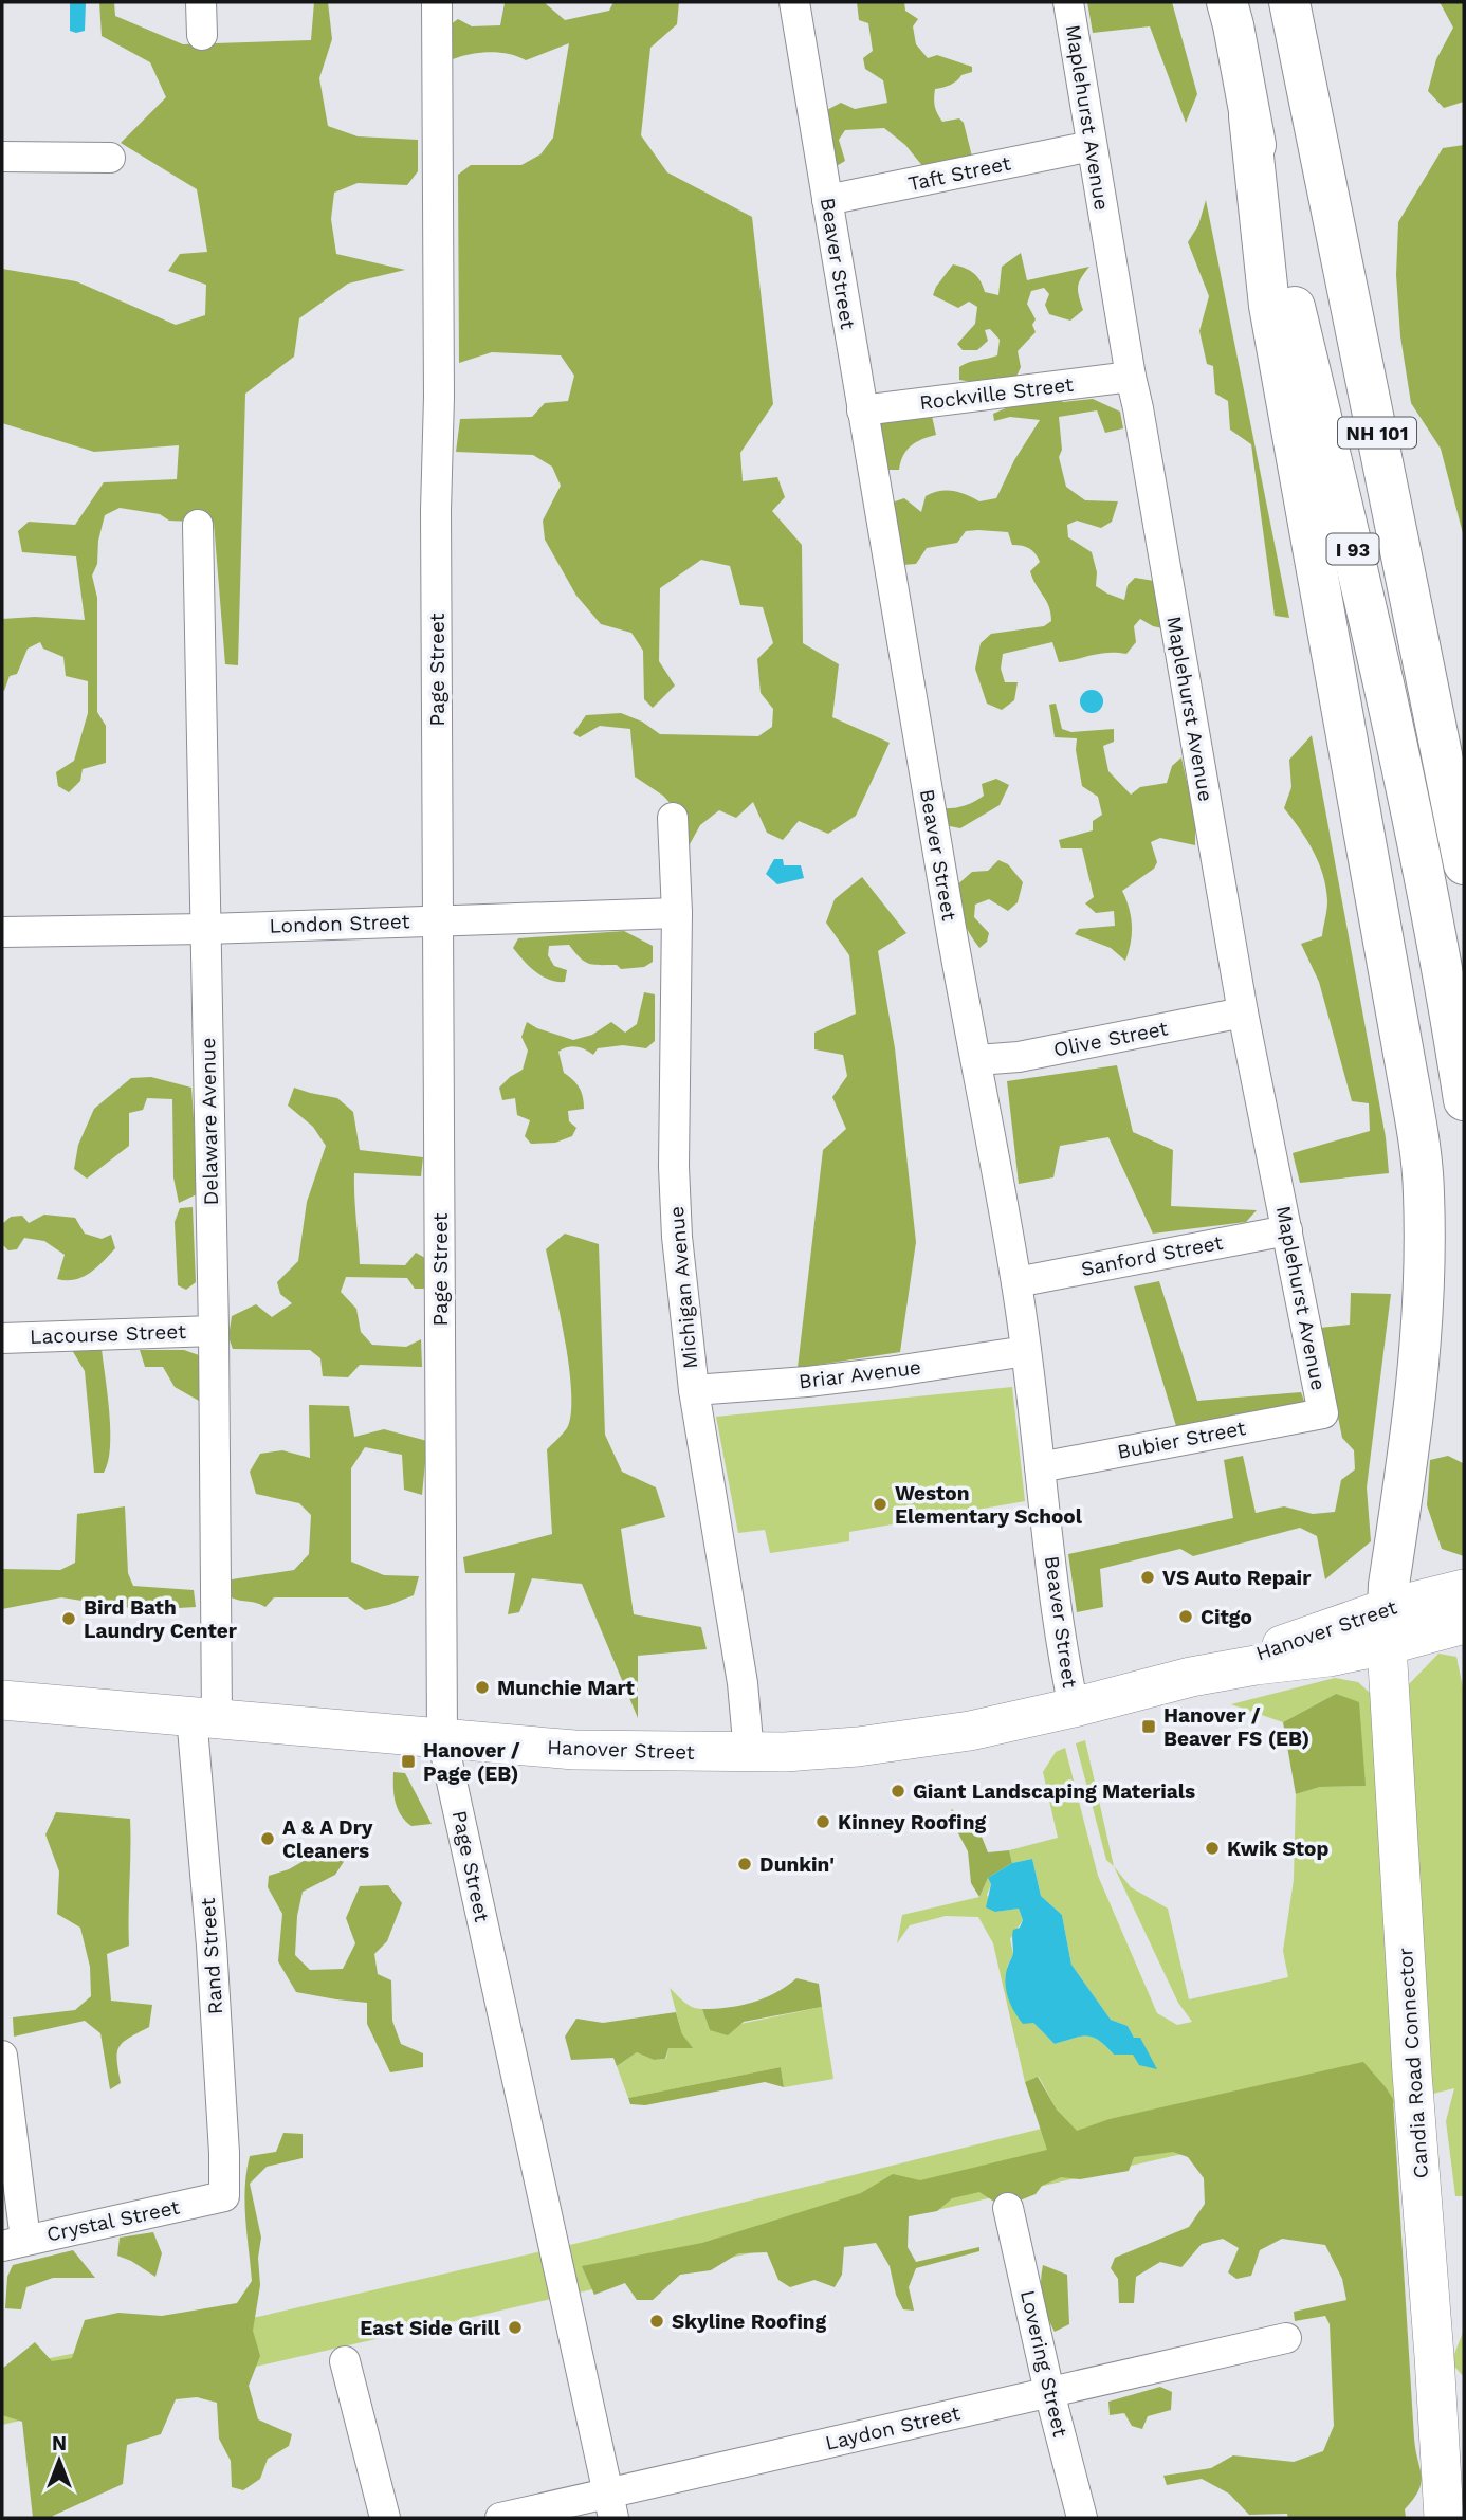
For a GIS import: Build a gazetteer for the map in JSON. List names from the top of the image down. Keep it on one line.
{"streets":{"highway":["NH 101","I 93"],"main road":["Hanover Street","Candia Road Connector"],"street":["Maplehurst Avenue","Taft Street","Beaver Street","Rockville Street","Page Street","London Street","Olive Street","Delaware Avenue","Sanford Street","Michigan Avenue","Lacourse Street","Briar Avenue","Bubier Street","Rand Street","Crystal Street","Lovering Street","Laydon Street"]},"crossings":[["Maplehurst Avenue","Taft Street"],["Maplehurst Avenue","Rockville Street"],["Maplehurst Avenue","Olive Street"],["Maplehurst Avenue","Sanford Street"],["Maplehurst Avenue","Bubier Street"],["Taft Street","Beaver Street"],["Beaver Street","Rockville Street"],["Beaver Street","Olive Street"],["Beaver Street","Sanford Street"],["Beaver Street","Briar Avenue"],["Beaver Street","Bubier Street"],["Beaver Street","Hanover Street"],["Page Street","London Street"],["Page Street","Hanover Street"],["Page Street","Laydon Street"],["London Street","Delaware Avenue"],["London Street","Michigan Avenue"],["Delaware Avenue","Lacourse Street"],["Delaware Avenue","Hanover Street"],["Delaware Avenue","Rand Street"],["Michigan Avenue","Briar Avenue"],["Michigan Avenue","Hanover Street"],["Hanover Street","Rand Street"],["Hanover Street","Candia Road Connector"],["Rand Street","Crystal Street"],["Lovering Street","Laydon Street"]],"places":{"other":["Weston Elementary School","VS Auto Repair","Citgo","Bird Bath Laundry Center","Munchie Mart","Giant Landscaping Materials","Kinney Roofing","A & A Dry Cleaners","Kwik Stop","Dunkin'","Skyline Roofing","East Side Grill"],"transit":["Hanover / Beaver FS (EB)","Hanover / Page (EB)"]},"north":"top"}
